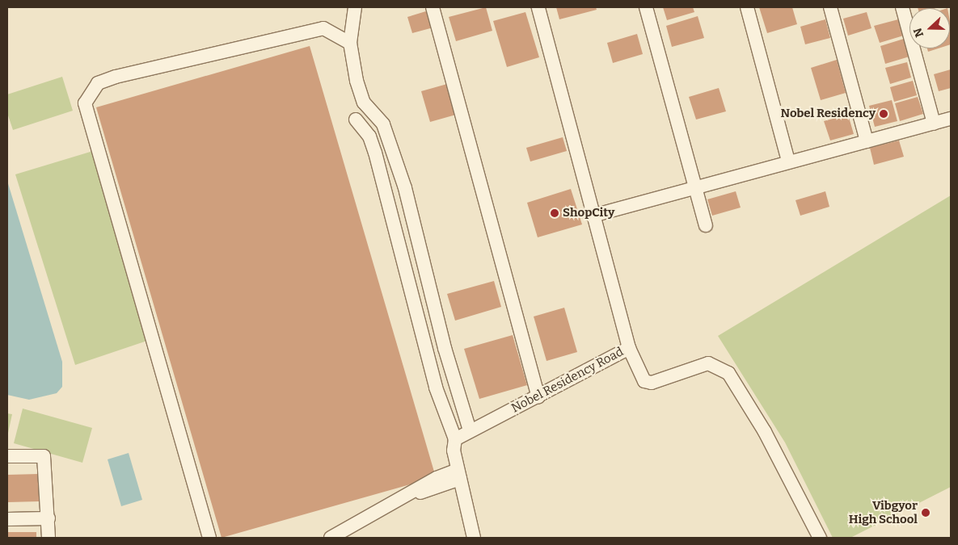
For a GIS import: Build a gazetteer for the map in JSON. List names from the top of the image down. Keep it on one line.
{"streets":{"street":["Nobel Residency Road"]},"places":["Nobel Residency","ShopCity","Vibgyor High School"],"north":"left"}
